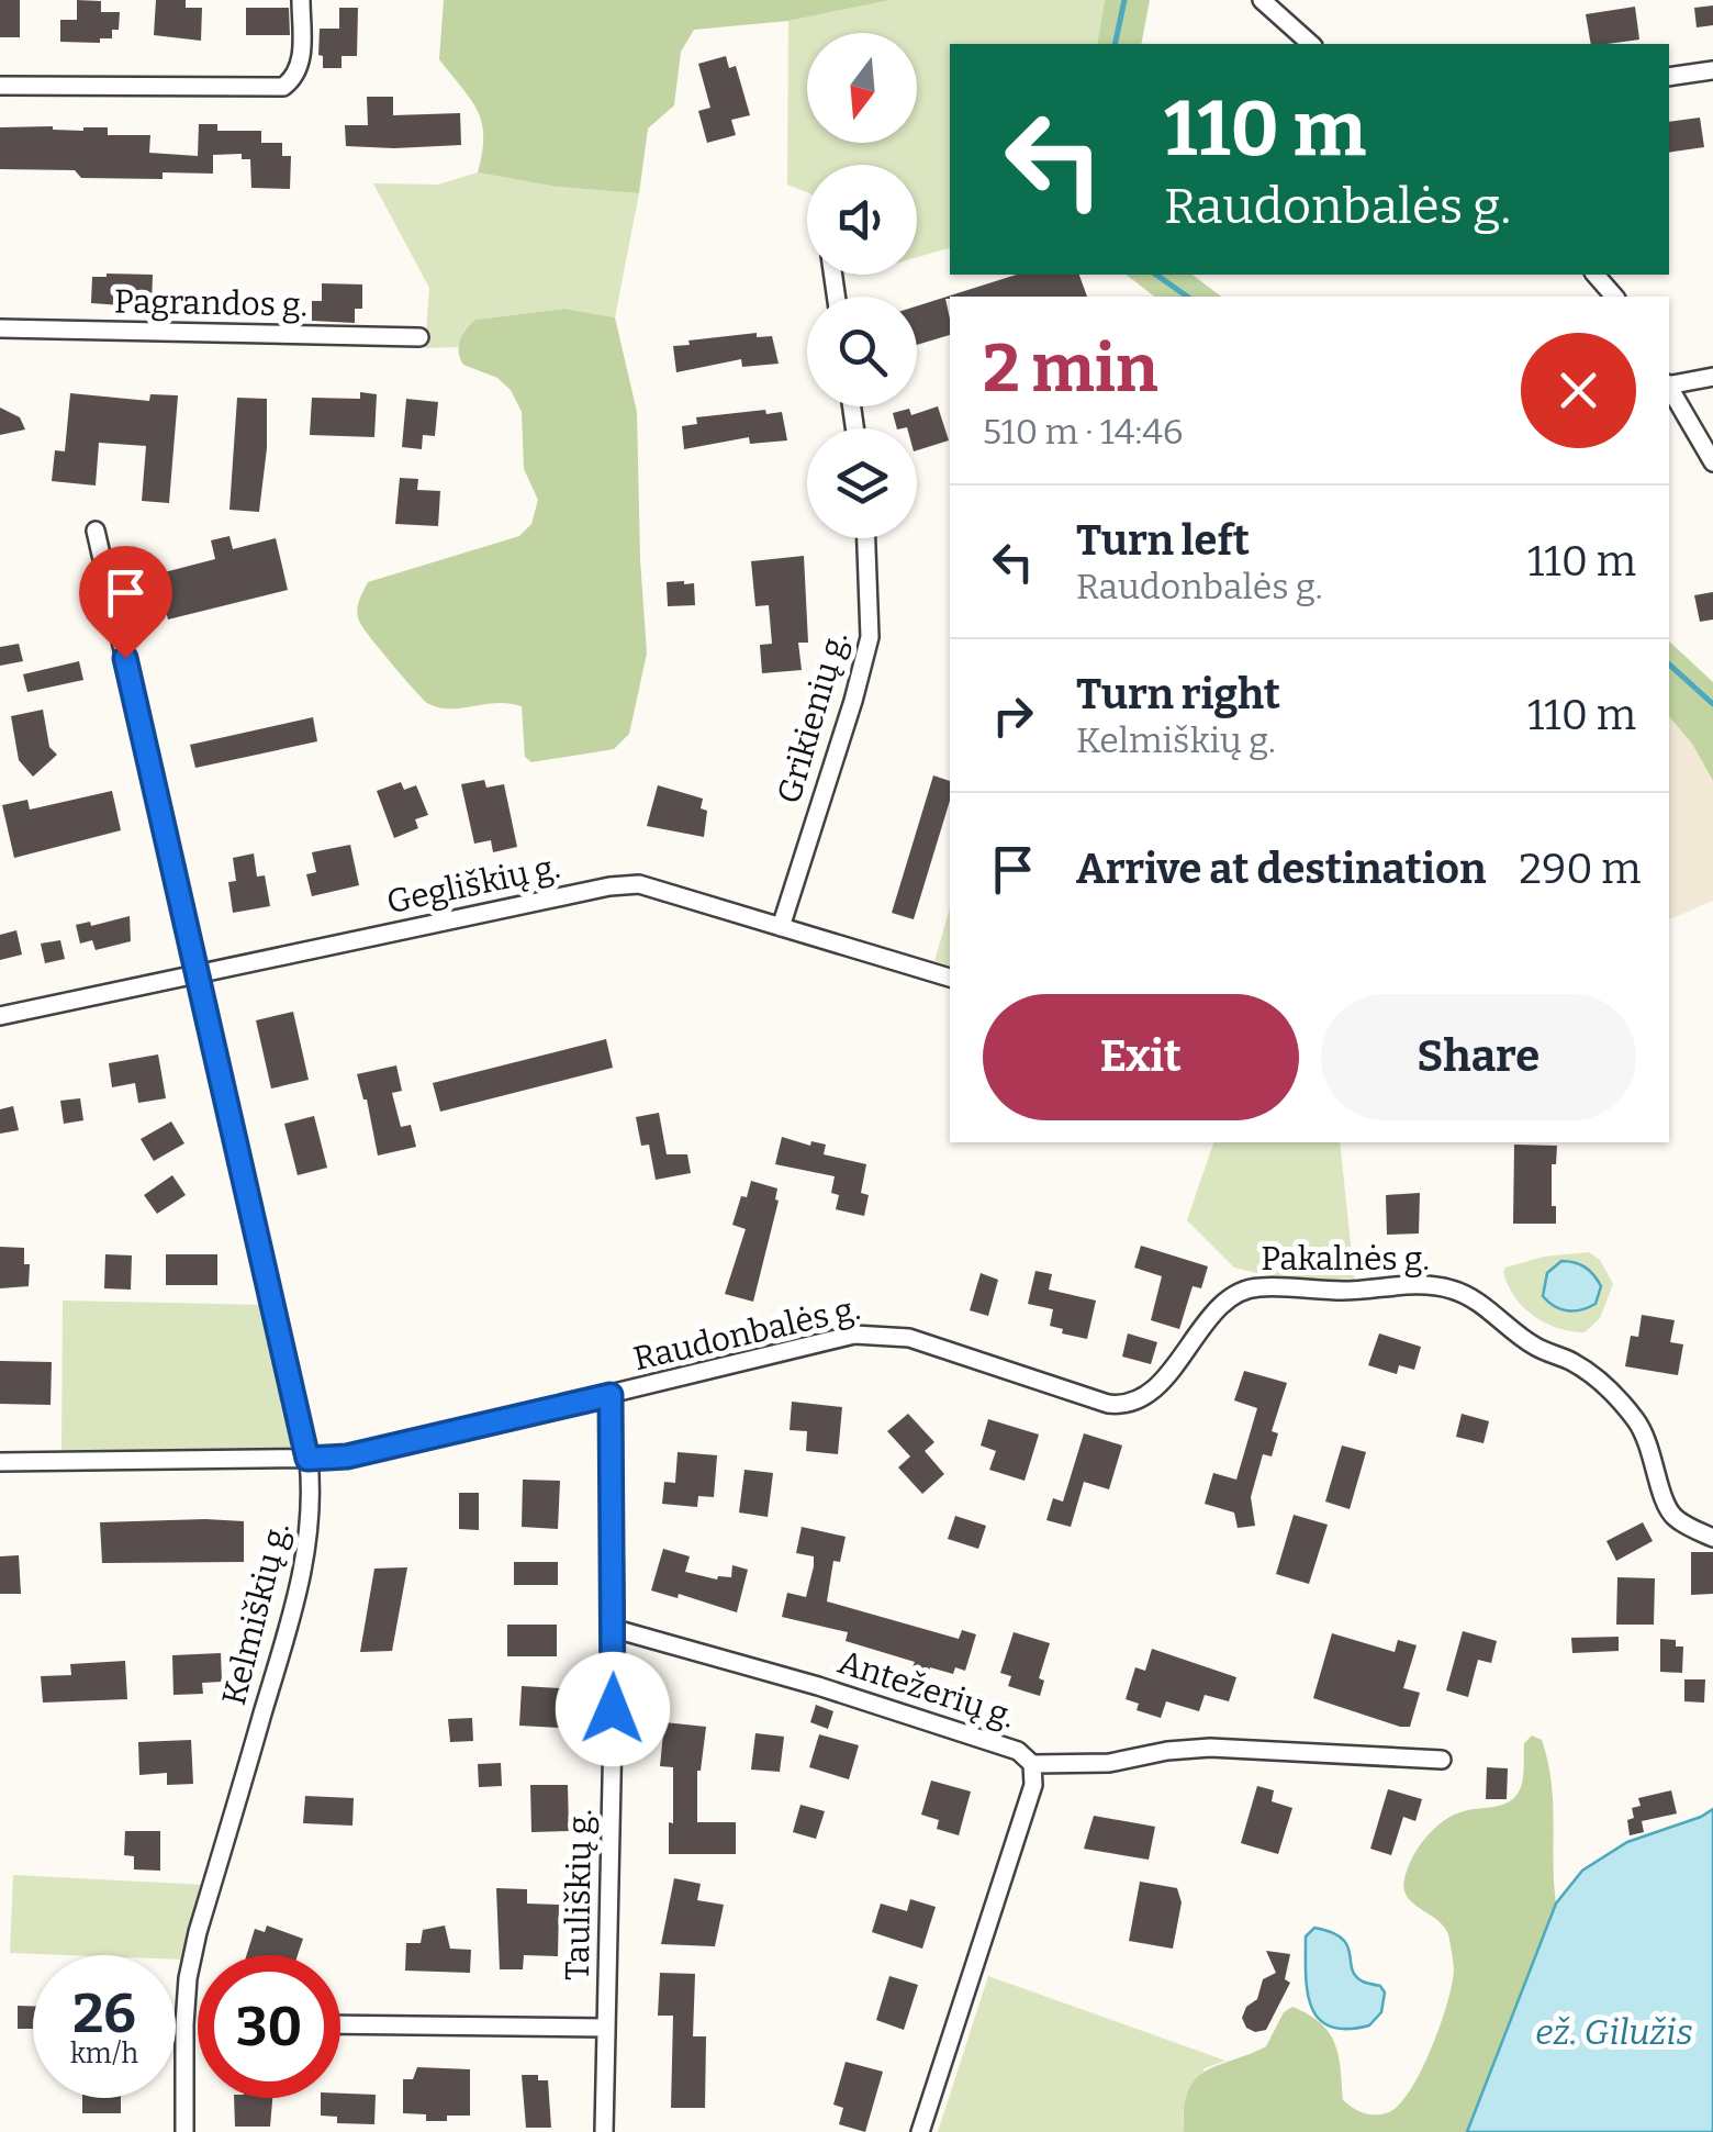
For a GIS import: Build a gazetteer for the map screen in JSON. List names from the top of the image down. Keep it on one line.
{"streets":{"street":["Pagrandos g.","Grikienių g.","Gegliškių g.","Pakalnės g.","Raudonbalės g.","Kelmiškių g.","Antežerių g.","Tauliškių g."]},"crossings":[["Grikienių g.","Gegliškių g."],["Gegliškių g.","Kelmiškių g."],["Pakalnės g.","Raudonbalės g."],["Raudonbalės g.","Kelmiškių g."],["Raudonbalės g.","Tauliškių g."],["Antežerių g.","Tauliškių g."]],"water":["ež. Gilužis"],"north":"bottom","page":{"turn":["110 m","Raudonbalės g."],"heading":["2 min","510 m · 14:46"],"list":[{"name":"Turn left","note":"Raudonbalės g.","value":"110 m"},{"name":"Turn right","note":"Kelmiškių g.","value":"110 m"},{"name":"Arrive at destination","value":"290 m"}],"buttons":["Exit","Share"],"speed":"26 km/h","limit":"30"}}
